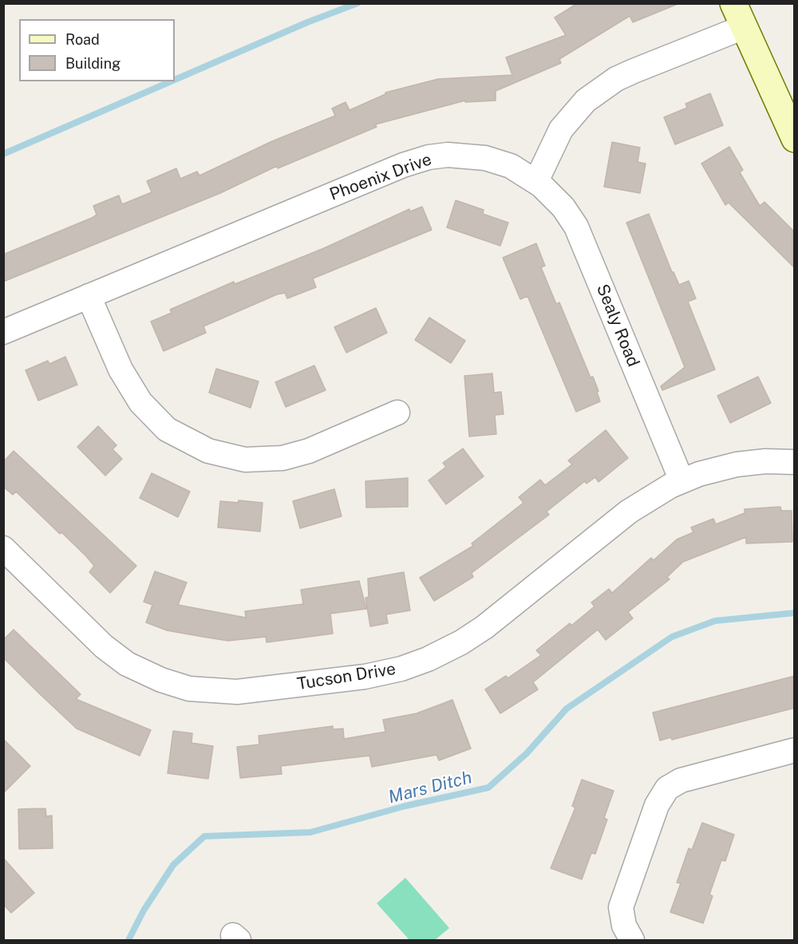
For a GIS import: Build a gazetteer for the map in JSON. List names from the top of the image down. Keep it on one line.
{"streets":{"street":["Phoenix Drive","Sealy Road","Tucson Drive"]},"crossings":[["Phoenix Drive","Sealy Road"],["Sealy Road","Tucson Drive"]],"water":["Mars Ditch"],"legend":["Road","Building"]}
